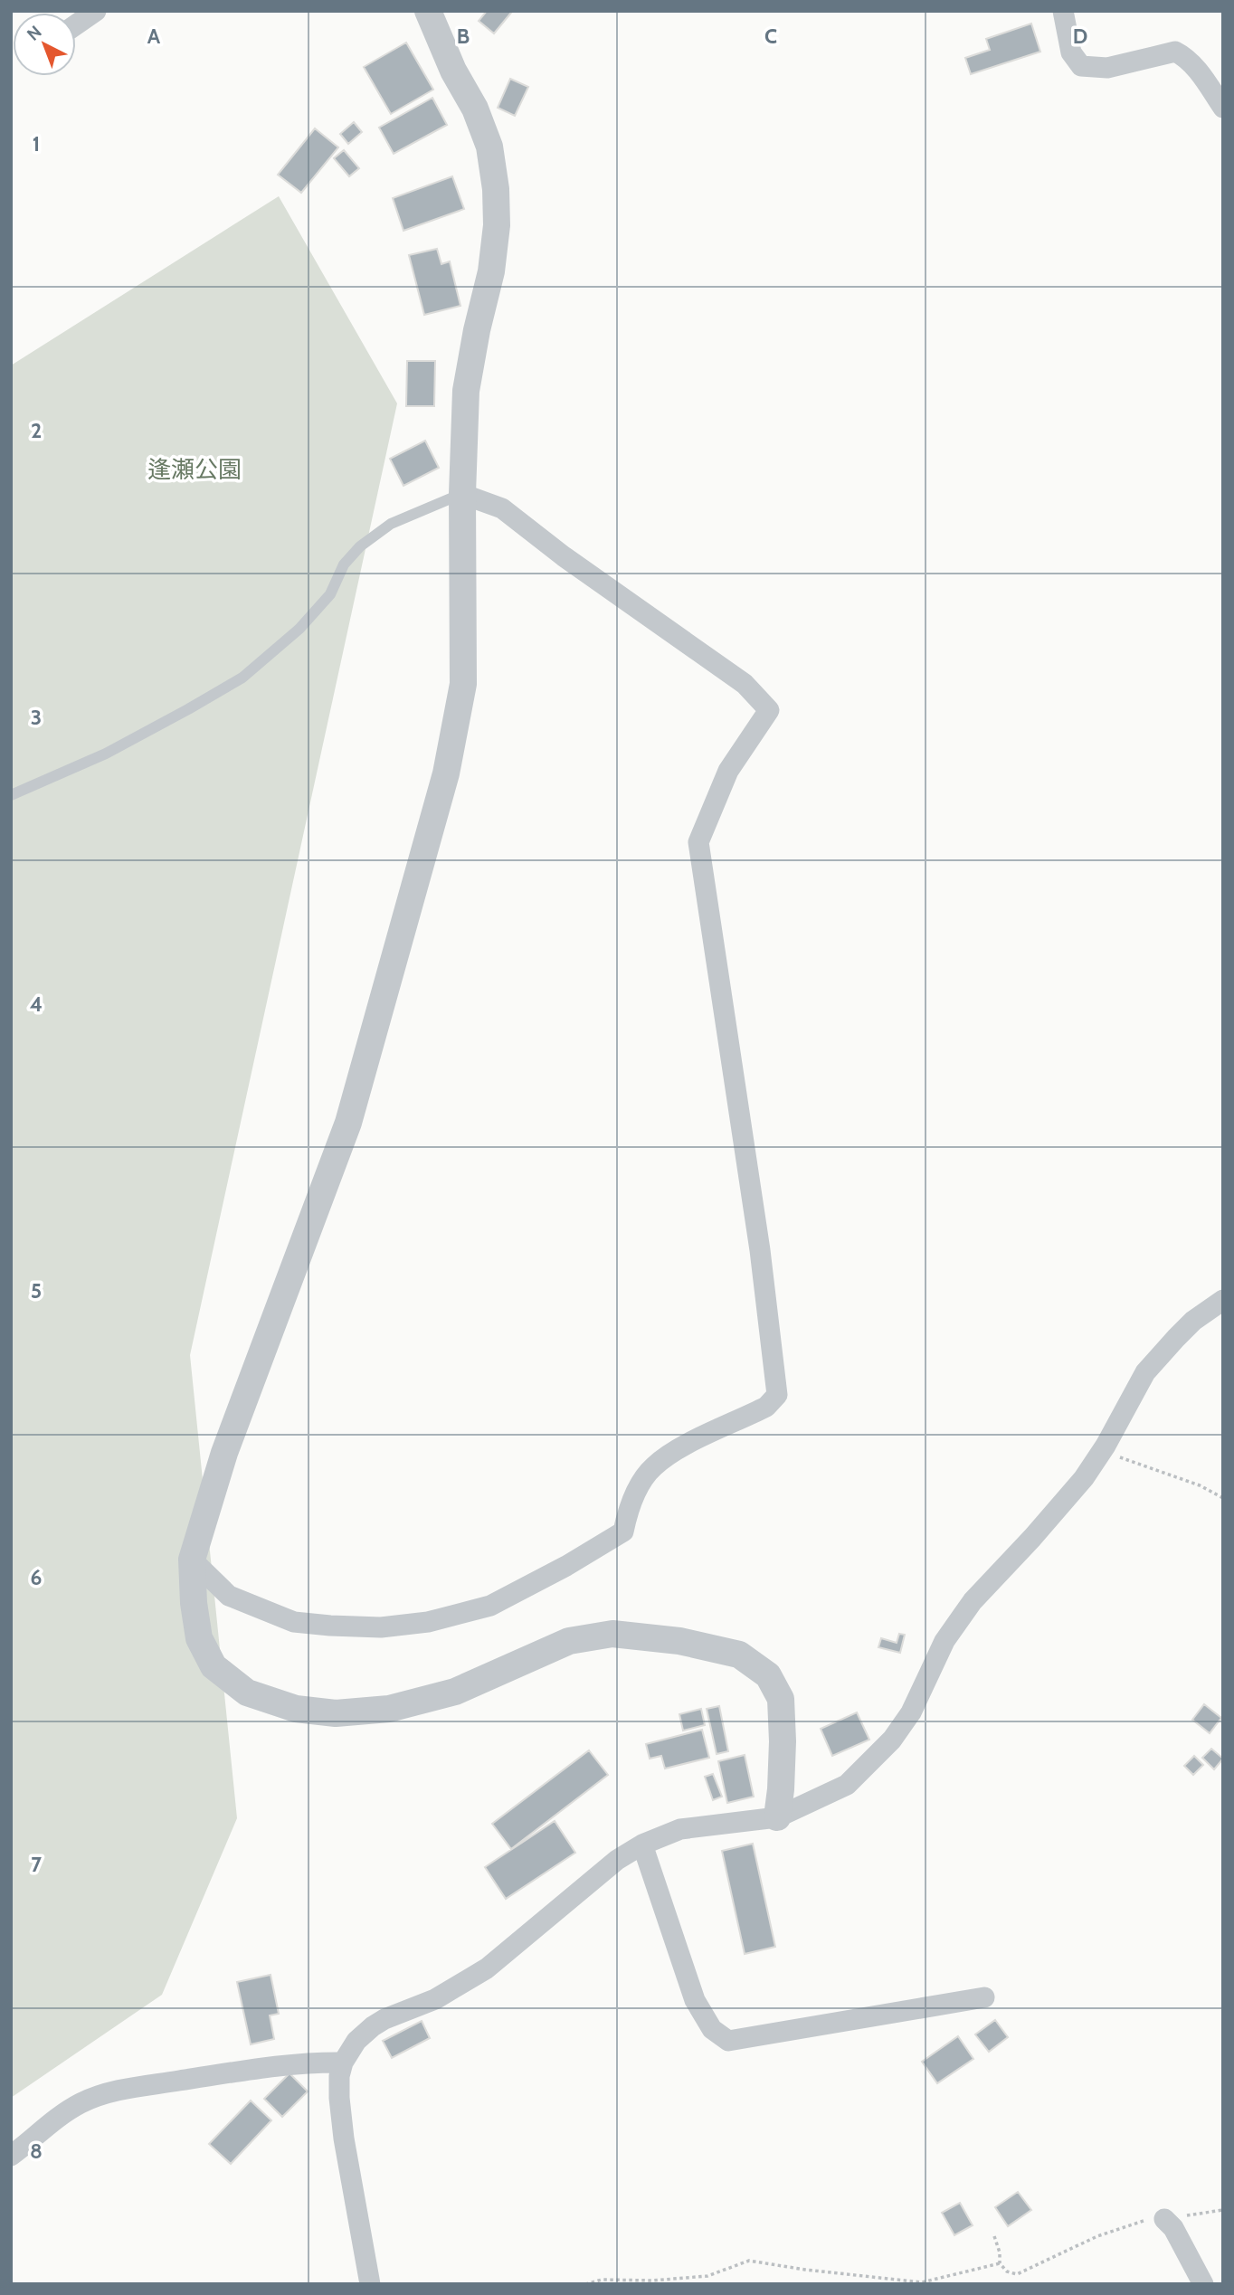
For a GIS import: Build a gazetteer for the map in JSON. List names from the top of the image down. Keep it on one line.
{"parks":["逢瀬公園"],"north":"top left","grid":{"columns":["A","B","C","D"],"rows":["1","2","3","4","5","6","7","8"]}}
